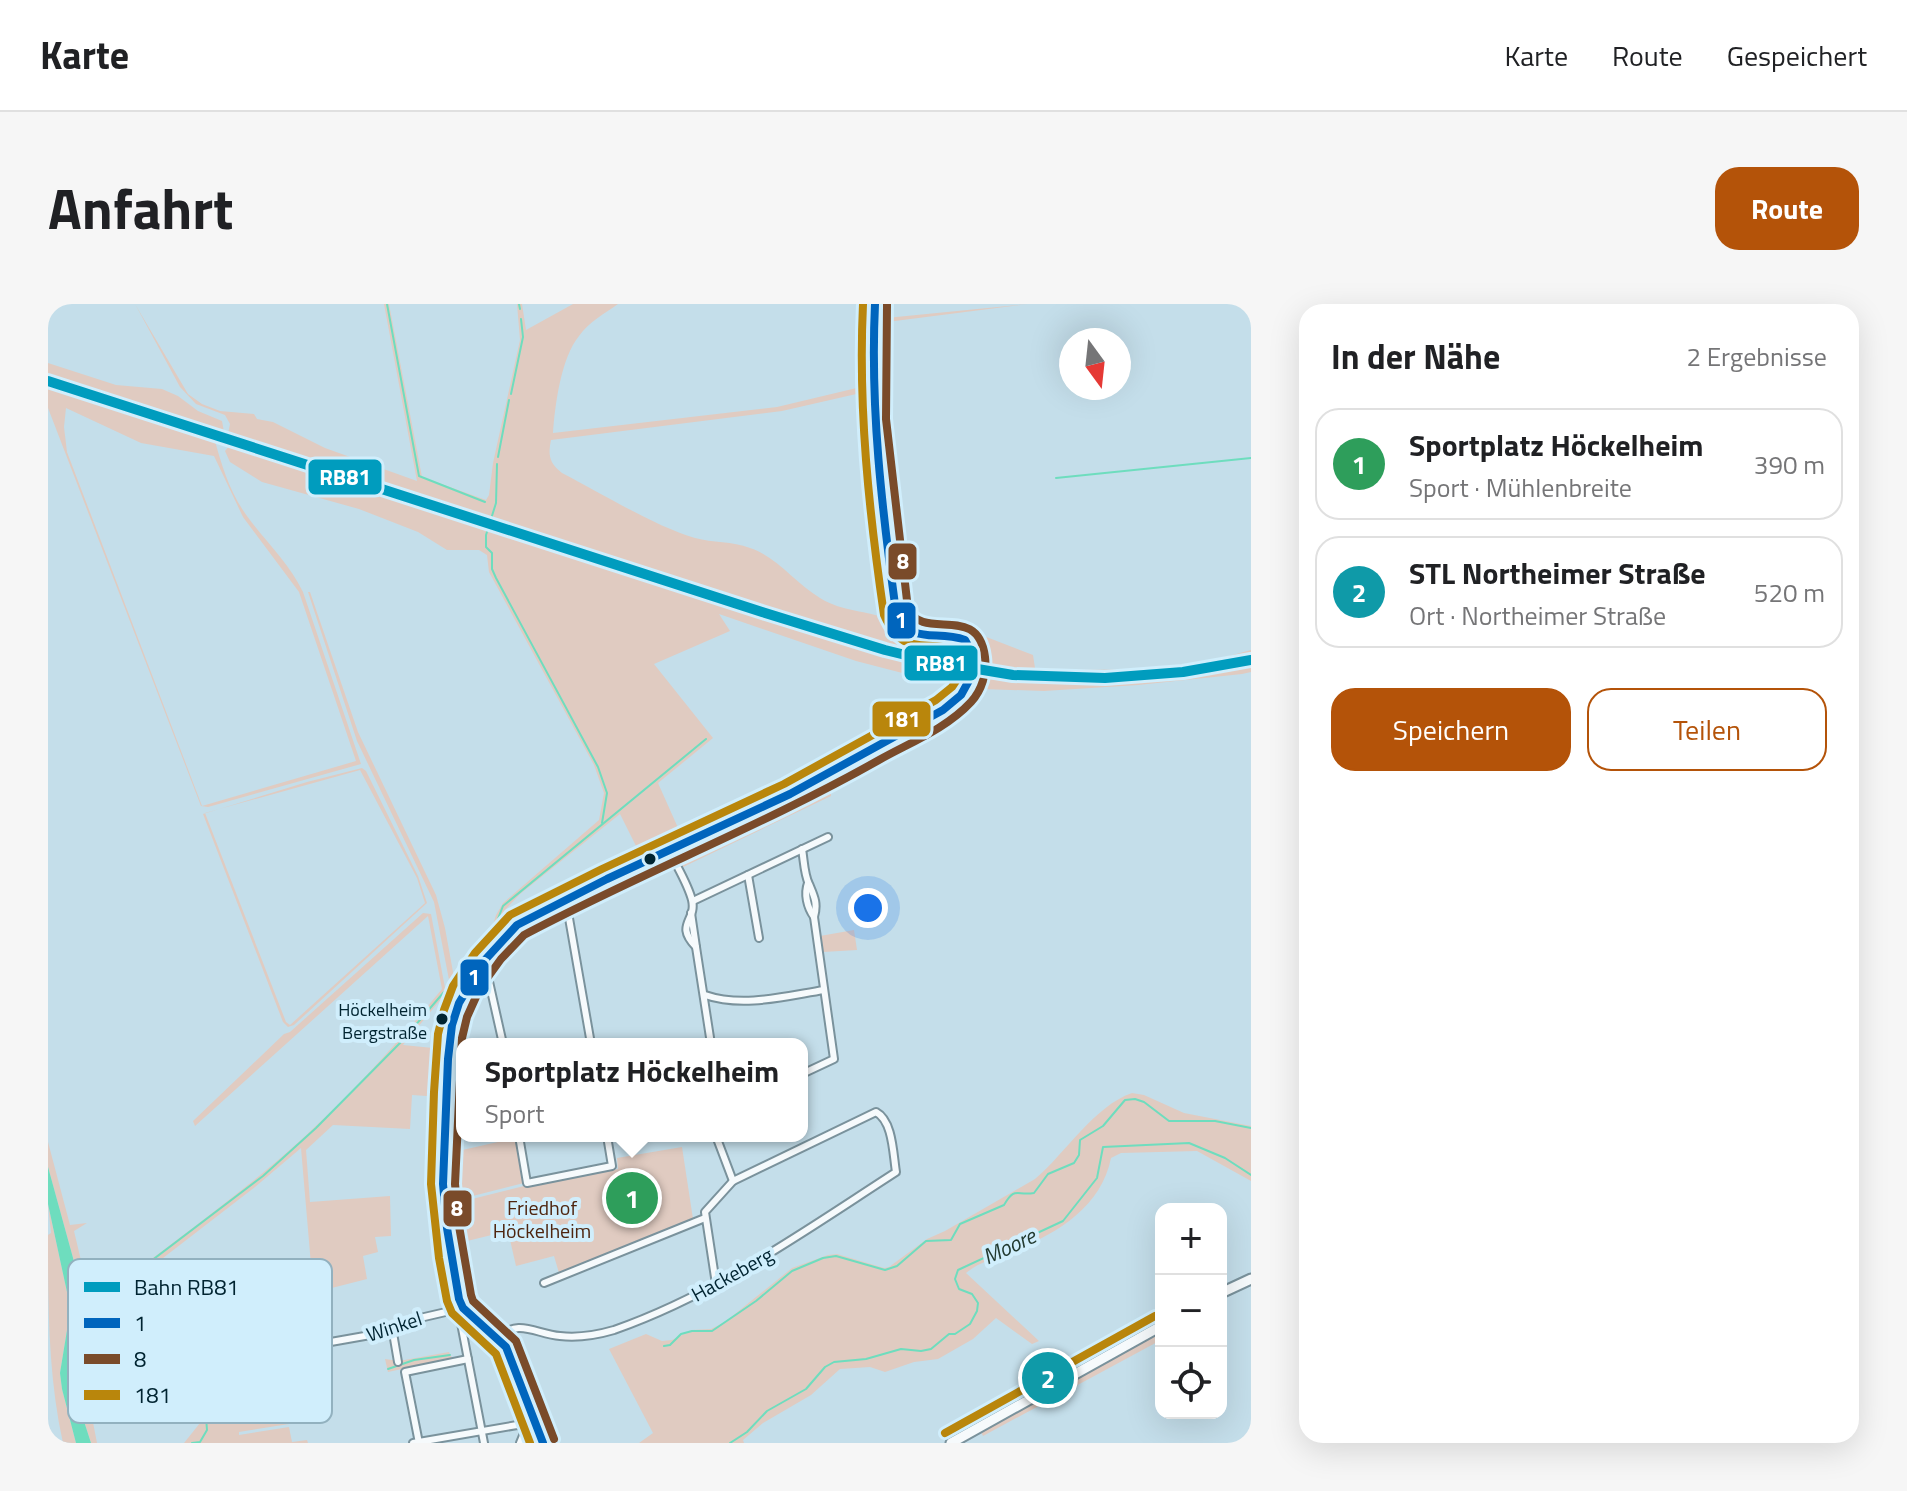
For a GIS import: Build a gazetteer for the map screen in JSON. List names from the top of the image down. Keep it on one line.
{"streets":{"street":["Hackeberg","Winkel"]},"water":["Moore"],"parks":["Friedhof Höckelheim"],"places":["Höckelheim Bergstraße"],"lines":["transit line 1","transit line 181","transit line 8","rail line RB81"],"legend":["Bahn RB81","1","8","181"],"north":"bottom","page":{"header":"Karte","nav":["Karte","Route","Gespeichert"],"title":"Anfahrt","buttons":["Route",["Speichern","Teilen"]],"heading":["In der Nähe","2 Ergebnisse"],"list":[{"mark":"1","name":"Sportplatz Höckelheim","note":"Sport · Mühlenbreite","value":"390 m"},{"mark":"2","name":"STL Northeimer Straße","note":"Ort · Northeimer Straße","value":"520 m"}],"popup":["Sportplatz Höckelheim","Sport"],"pins":["1","2"],"map_buttons":["+","−"]}}
